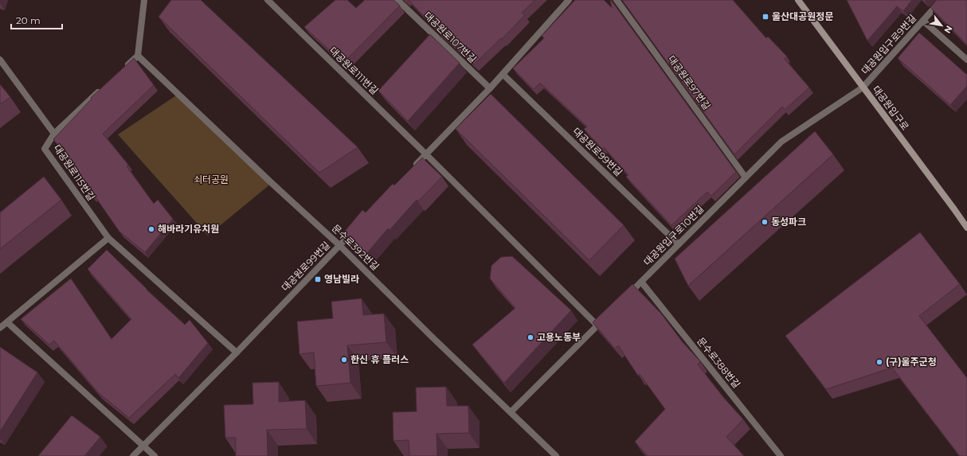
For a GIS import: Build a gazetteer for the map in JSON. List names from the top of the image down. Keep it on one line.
{"streets":{"street":["대공원로107번길","대공원입구로9번길","대공원로111번길","대공원로97번길","대공원입구로","대공원로99번길","대공원로115번길","대공원입구로10번길","문수로392번길","문수로388번길"]},"crossings":[["대공원입구로9번길","대공원입구로"],["대공원입구로9번길","대공원입구로10번길"],["대공원로97번길","대공원입구로10번길"],["대공원입구로","대공원입구로10번길"],["대공원로99번길","대공원입구로10번길"],["대공원로99번길","문수로392번길"],["대공원입구로10번길","문수로388번길"]],"parks":["쇠터공원"],"places":{"transit":["울산대공원정문","영남빌라"],"other":["동성파크","해바라기유치원","고용노동부","한신 휴 플러스","(구)울주군청"]},"scale_bar":"20 m","north":"bottom right"}
